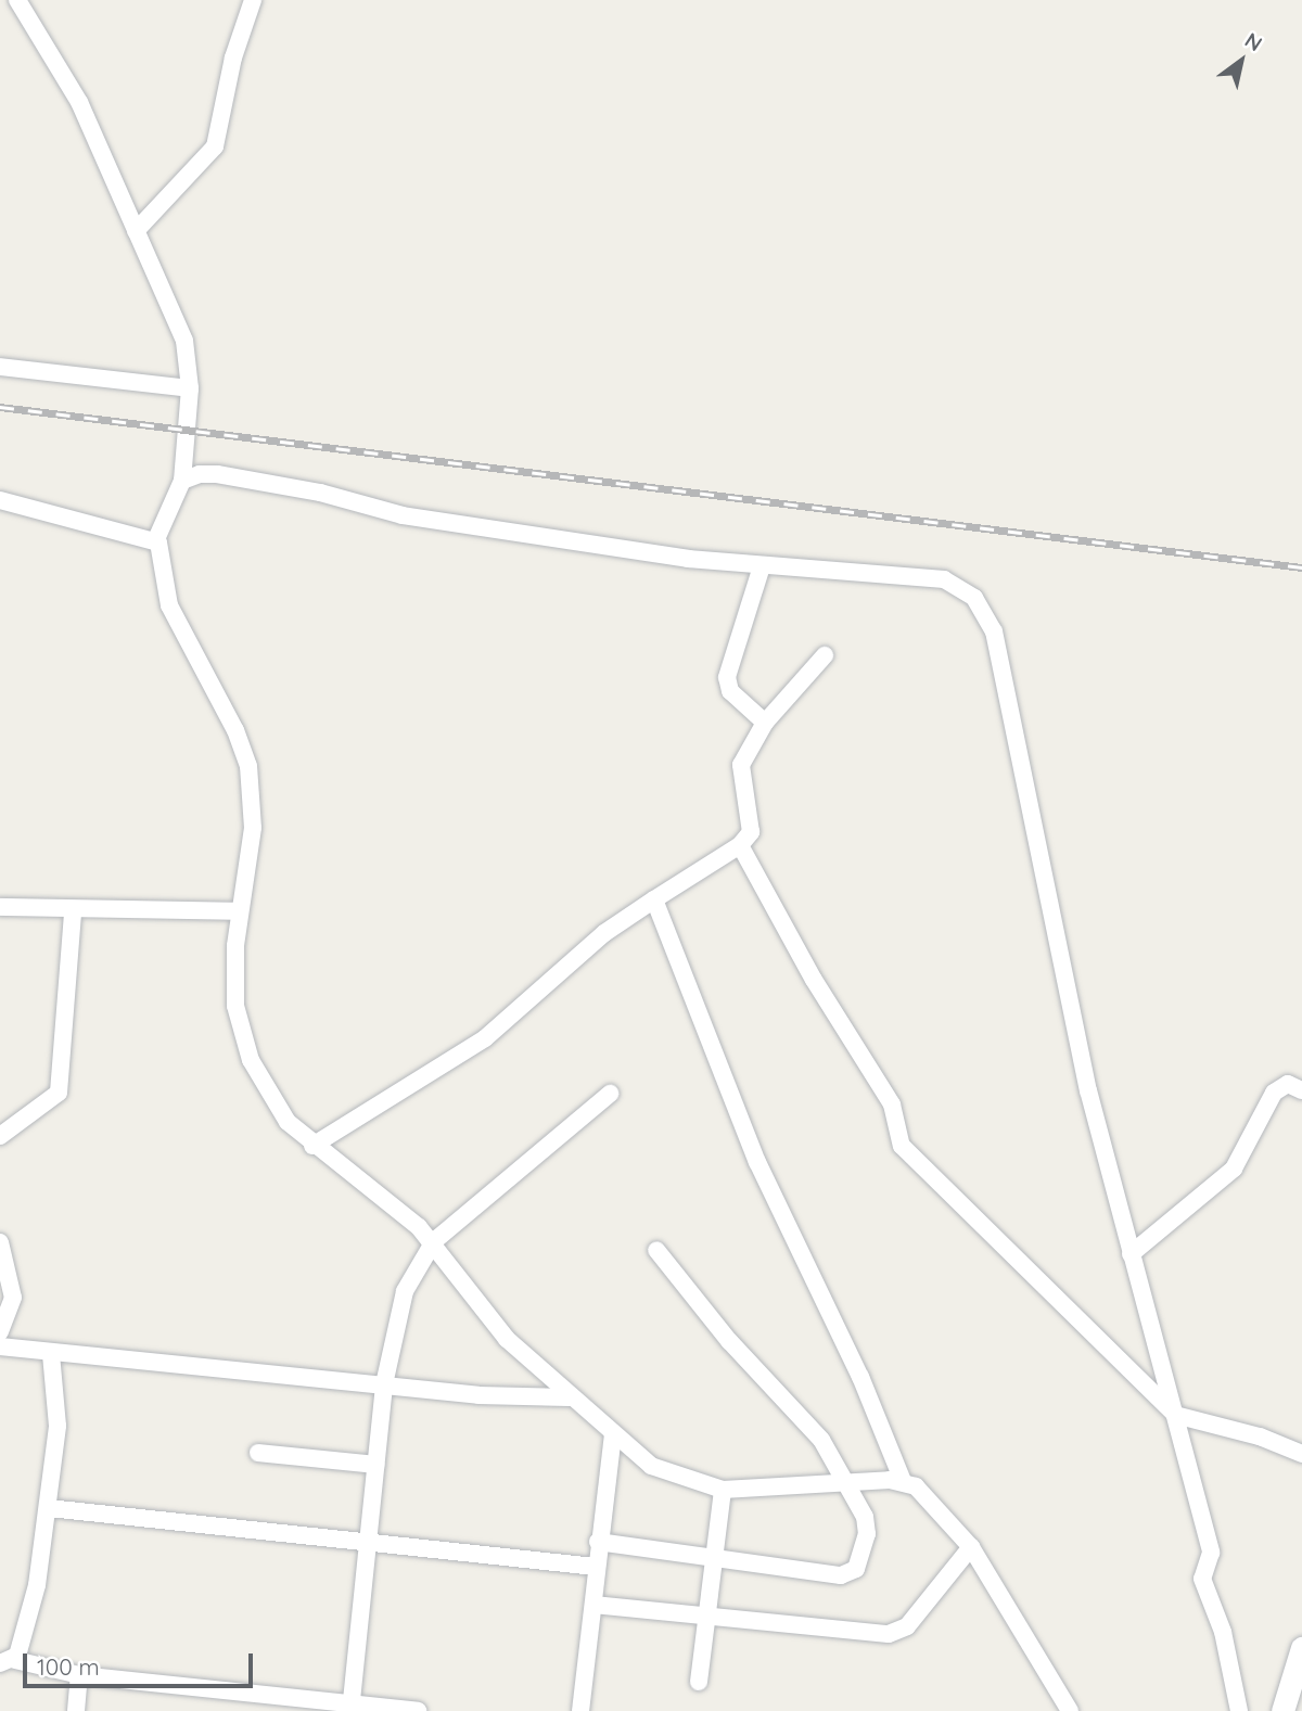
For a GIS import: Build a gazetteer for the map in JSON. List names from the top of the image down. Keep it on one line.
{"scale_bar":"100 m","north":"top right"}
